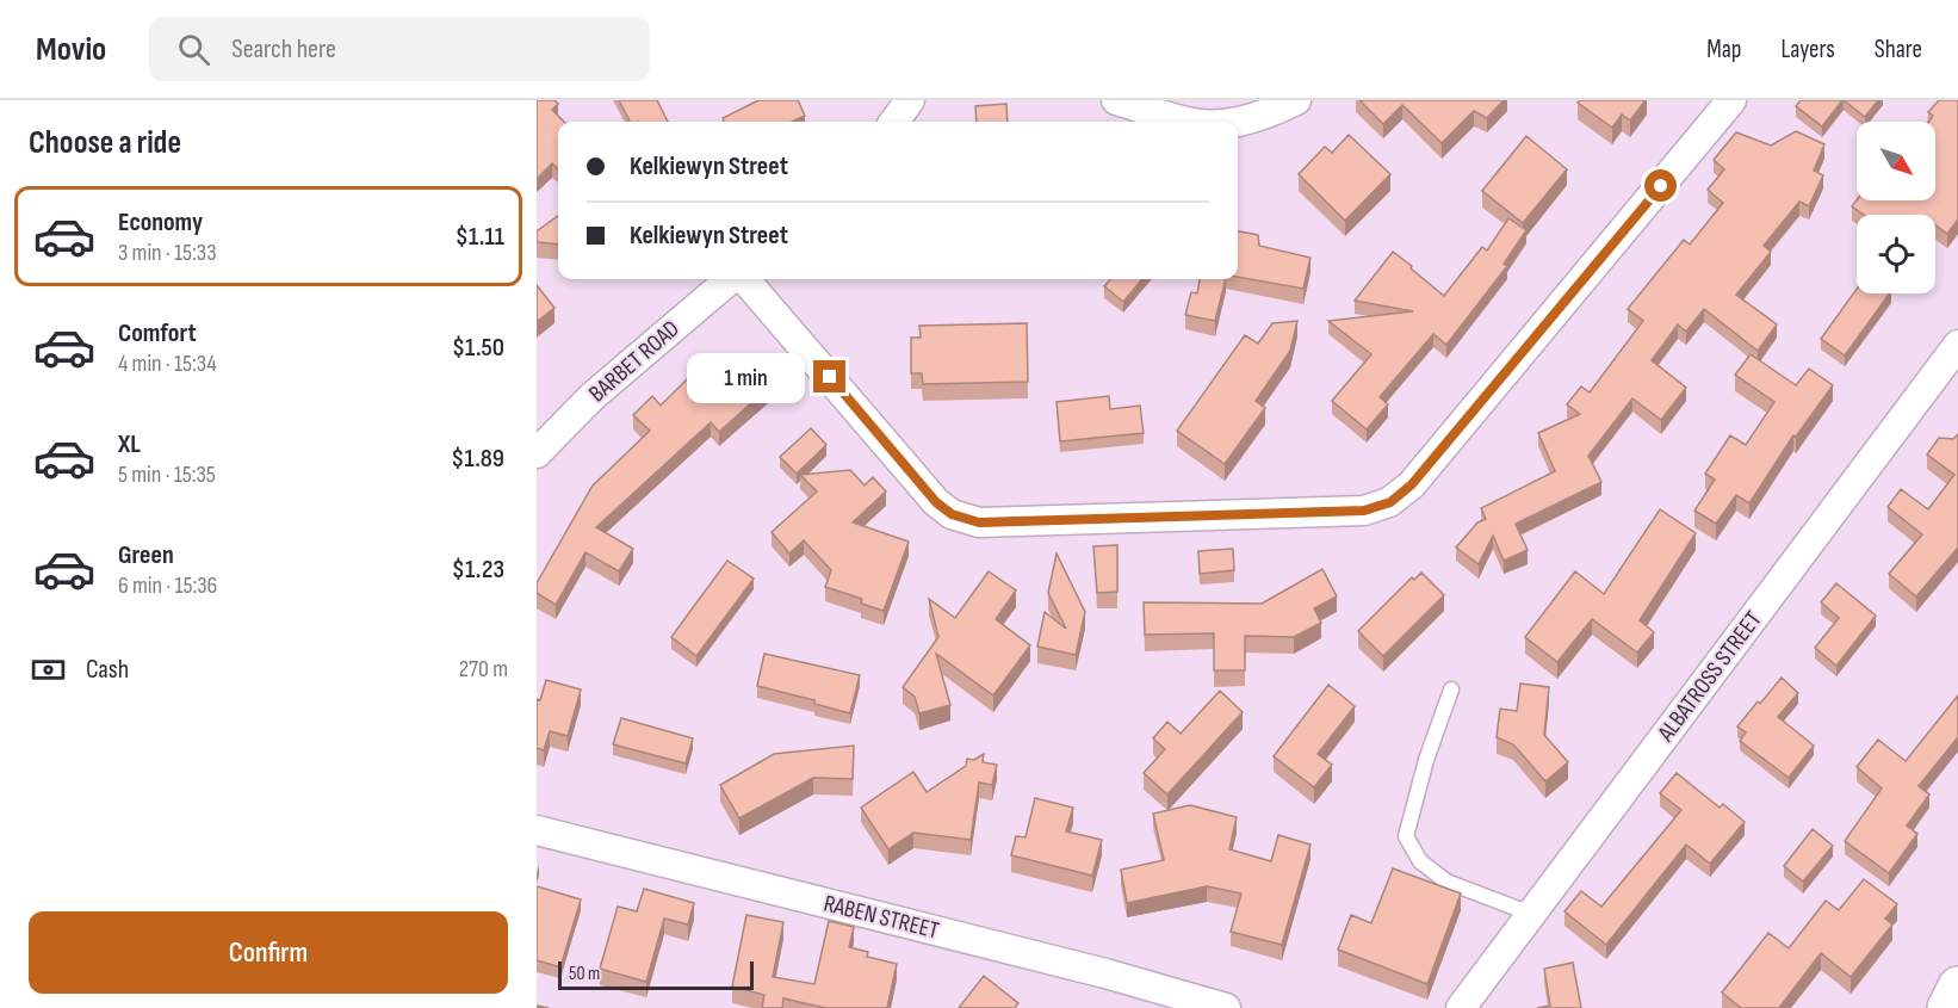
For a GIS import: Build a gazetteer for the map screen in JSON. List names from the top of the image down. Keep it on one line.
{"streets":{"street":["BARBET ROAD","ALBATROSS STREET","RABEN STREET"]},"scale_bar":"50 m","north":"bottom right","page":{"header":"Movio","search":"Search here","nav":["Map","Layers","Share"],"heading":"Choose a ride","banner":["Kelkiewyn Street","Kelkiewyn Street"],"list":[{"name":"Economy","note":"3 min · 15:33","value":"$1.11"},{"name":"Comfort","note":"4 min · 15:34","value":"$1.50"},{"name":"XL","note":"5 min · 15:35","value":"$1.89"},{"name":"Green","note":"6 min · 15:36","value":"$1.23"}],"bubble":"1 min","pay":["Cash","270 m"],"buttons":"Confirm","scale":"50 m"}}
